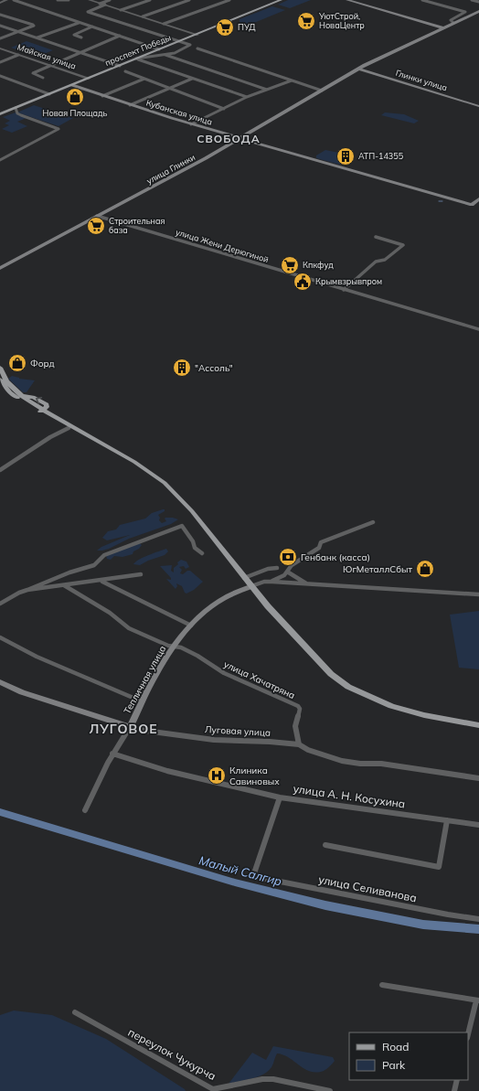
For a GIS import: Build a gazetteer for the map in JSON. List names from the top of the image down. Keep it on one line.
{"streets":{"main road":["проспект Победы","Глинки улица","Кубанская улица","улица Глинки","Тепличная улица","Луговая улица"],"street":["Майская улица","улица Жени Дерюгиной","улица Хачатряна","улица А. Н. Косухина","улица Селиванова","переулок Чукурча"]},"crossings":[["проспект Победы","Майская улица"],["проспект Победы","Кубанская улица"],["Глинки улица","улица Глинки"],["Кубанская улица","улица Глинки"],["улица Глинки","улица Жени Дерюгиной"],["Тепличная улица","улица Хачатряна"],["Тепличная улица","Луговая улица"],["Тепличная улица","улица А. Н. Косухина"],["улица Хачатряна","Луговая улица"],["улица А. Н. Косухина","улица Селиванова"]],"districts":["СВОБОДА","ЛУГОВОЕ"],"water":["Малый Салгир"],"places":{"supermarket":["УютСтрой, НоваЦентр","ПУД","Строительная база","Кпкфуд"],"shop":["Новая Площадь","Форд","ЮгМеталлСбыт"],"building":["АТП-14355","\"Ассоль\""],"public building":["Крымвзрывпром"],"bank":["Генбанк (касса)"],"hospital":["Клиника Савиновых"]},"legend":["Road","Park"]}
